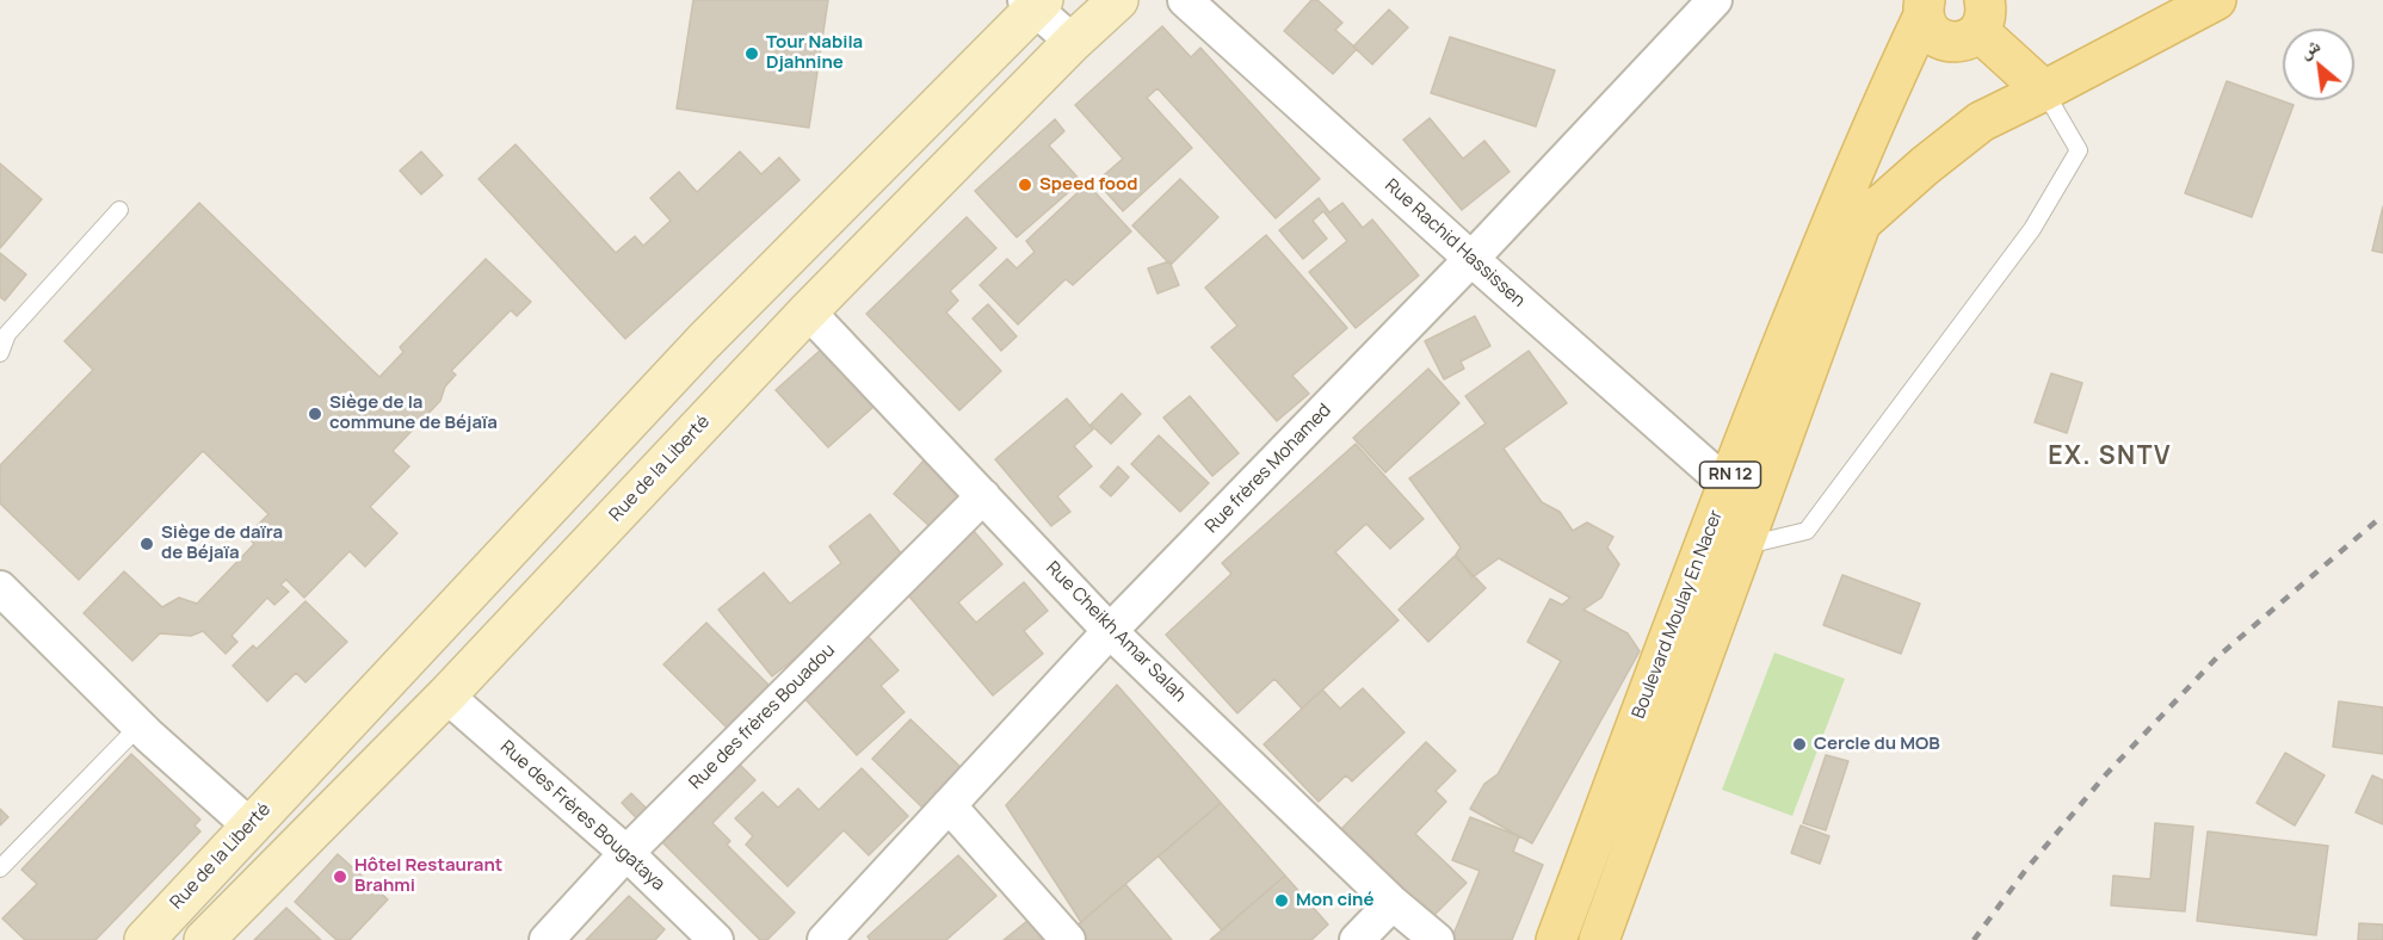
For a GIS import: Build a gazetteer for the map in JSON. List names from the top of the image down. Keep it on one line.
{"streets":{"main road":["Rue de la Liberté","RN 12","Boulevard Moulay En Nacer"],"street":["Rue Rachid Hassissen","Rue frères Mohamed","Rue Cheikh Amar Salah","Rue des frères Bouadou","Rue des Frères Bougataya"]},"crossings":[["Rue Rachid Hassissen","Rue frères Mohamed"],["Rue Rachid Hassissen","Boulevard Moulay En Nacer"],["Rue de la Liberté","Rue Cheikh Amar Salah"],["Rue de la Liberté","Rue des Frères Bougataya"],["Rue frères Mohamed","Rue Cheikh Amar Salah"],["Rue Cheikh Amar Salah","Rue des frères Bouadou"],["Rue des frères Bouadou","Rue des Frères Bougataya"]],"districts":["EX. SNTV"],"places":["Tour Nabila Djahnine","Speed food","Siège de la commune de Béjaïa","Siège de daïra de Béjaïa","Cercle du MOB","Hôtel Restaurant Brahmi","Mon ciné"],"north":"top left"}
